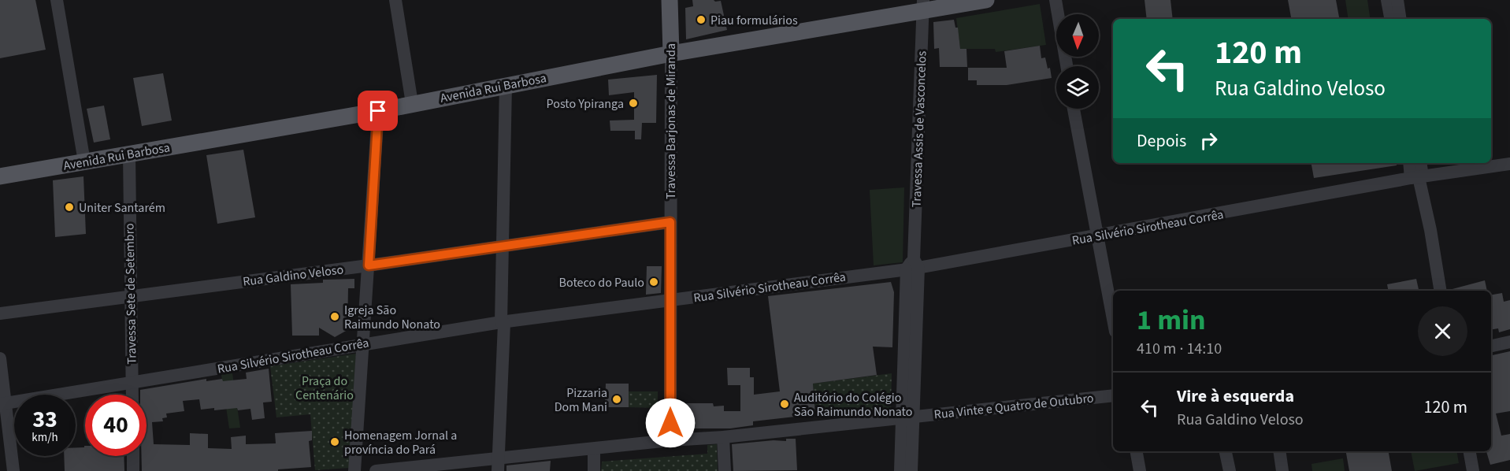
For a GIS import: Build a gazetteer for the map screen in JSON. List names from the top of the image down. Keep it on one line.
{"streets":{"main road":["Avenida Rui Barbosa","Travessa Barjonas de Miranda"],"street":["Travessa Assis de Vasconcelos","Rua Silvério Sirotheau Corrêa","Rua Galdino Veloso","Travessa Sete de Setembro","Rua Vinte e Quatro de Outubro"]},"crossings":[["Avenida Rui Barbosa","Travessa Barjonas de Miranda"],["Avenida Rui Barbosa","Travessa Assis de Vasconcelos"],["Avenida Rui Barbosa","Travessa Sete de Setembro"],["Travessa Barjonas de Miranda","Rua Silvério Sirotheau Corrêa"],["Travessa Barjonas de Miranda","Rua Galdino Veloso"],["Travessa Barjonas de Miranda","Rua Vinte e Quatro de Outubro"],["Travessa Assis de Vasconcelos","Rua Silvério Sirotheau Corrêa"],["Travessa Assis de Vasconcelos","Rua Vinte e Quatro de Outubro"],["Rua Silvério Sirotheau Corrêa","Travessa Sete de Setembro"],["Rua Galdino Veloso","Travessa Sete de Setembro"]],"parks":["Praça do Centenário"],"places":["Piau formulários","Posto Ypiranga","Uniter Santarém","Boteco do Paulo","Igreja São Raimundo Nonato","Pizzaria Dom Mani","Auditório do Colégio São Raimundo Nonato","Homenagem Jornal a província do Pará"],"north":"bottom","page":{"turn":["120 m","Rua Galdino Veloso"],"then":"Depois","heading":["1 min","410 m · 14:10"],"list":[{"name":"Vire à esquerda","note":"Rua Galdino Veloso","value":"120 m"}],"speed":"33 km/h","limit":"40"}}
